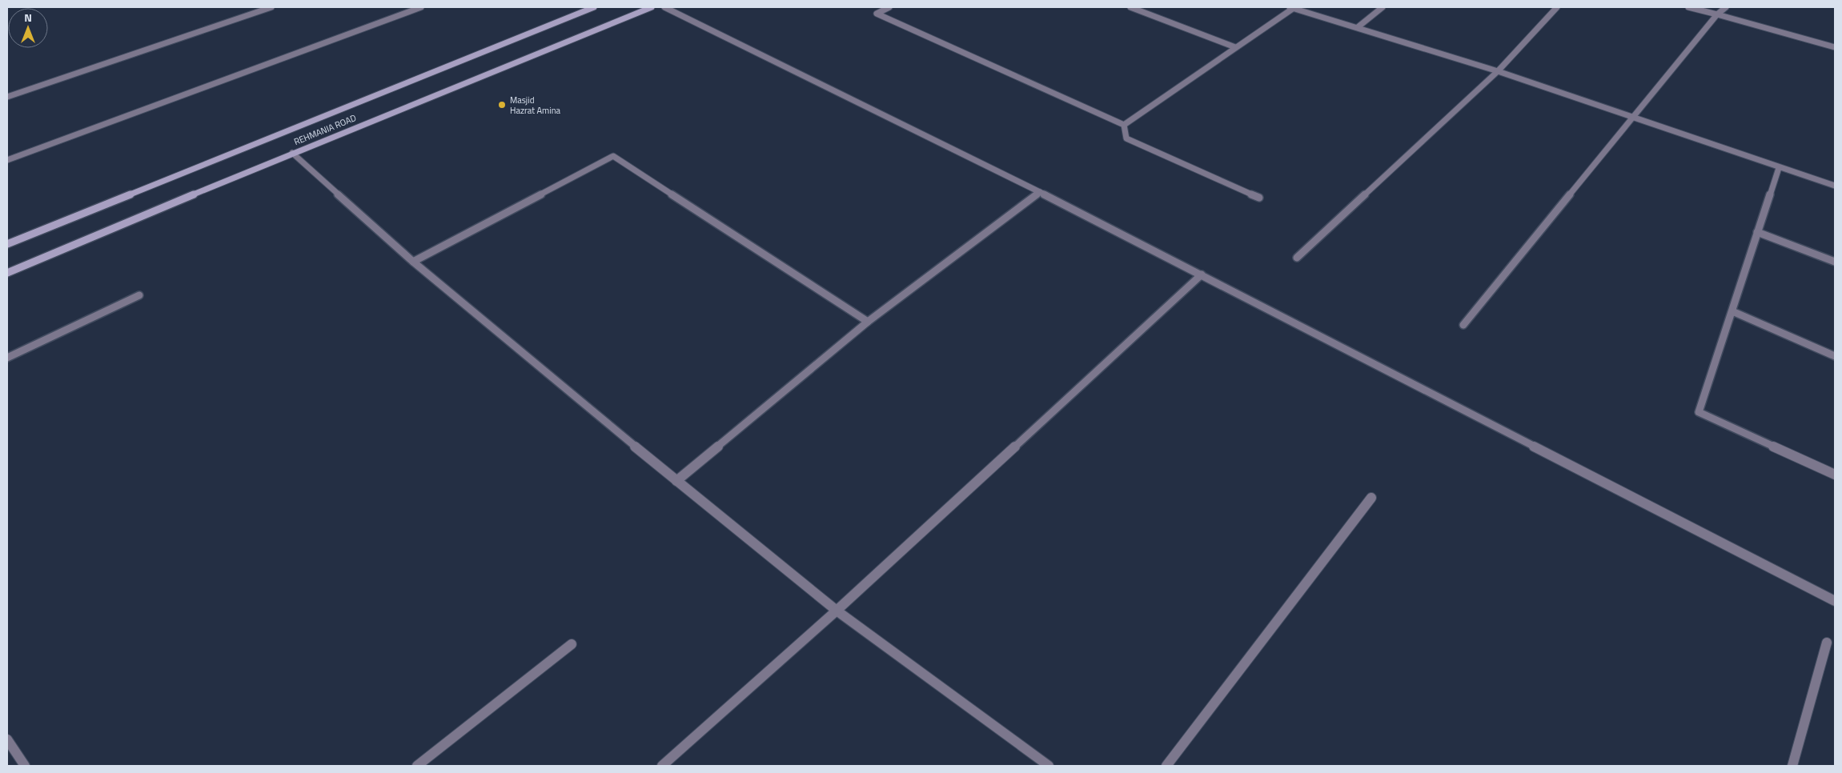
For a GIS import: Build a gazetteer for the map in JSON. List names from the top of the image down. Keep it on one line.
{"streets":{"street":["REHMANIA ROAD"]},"places":["Masjid Hazrat Amina"],"north":"top"}
